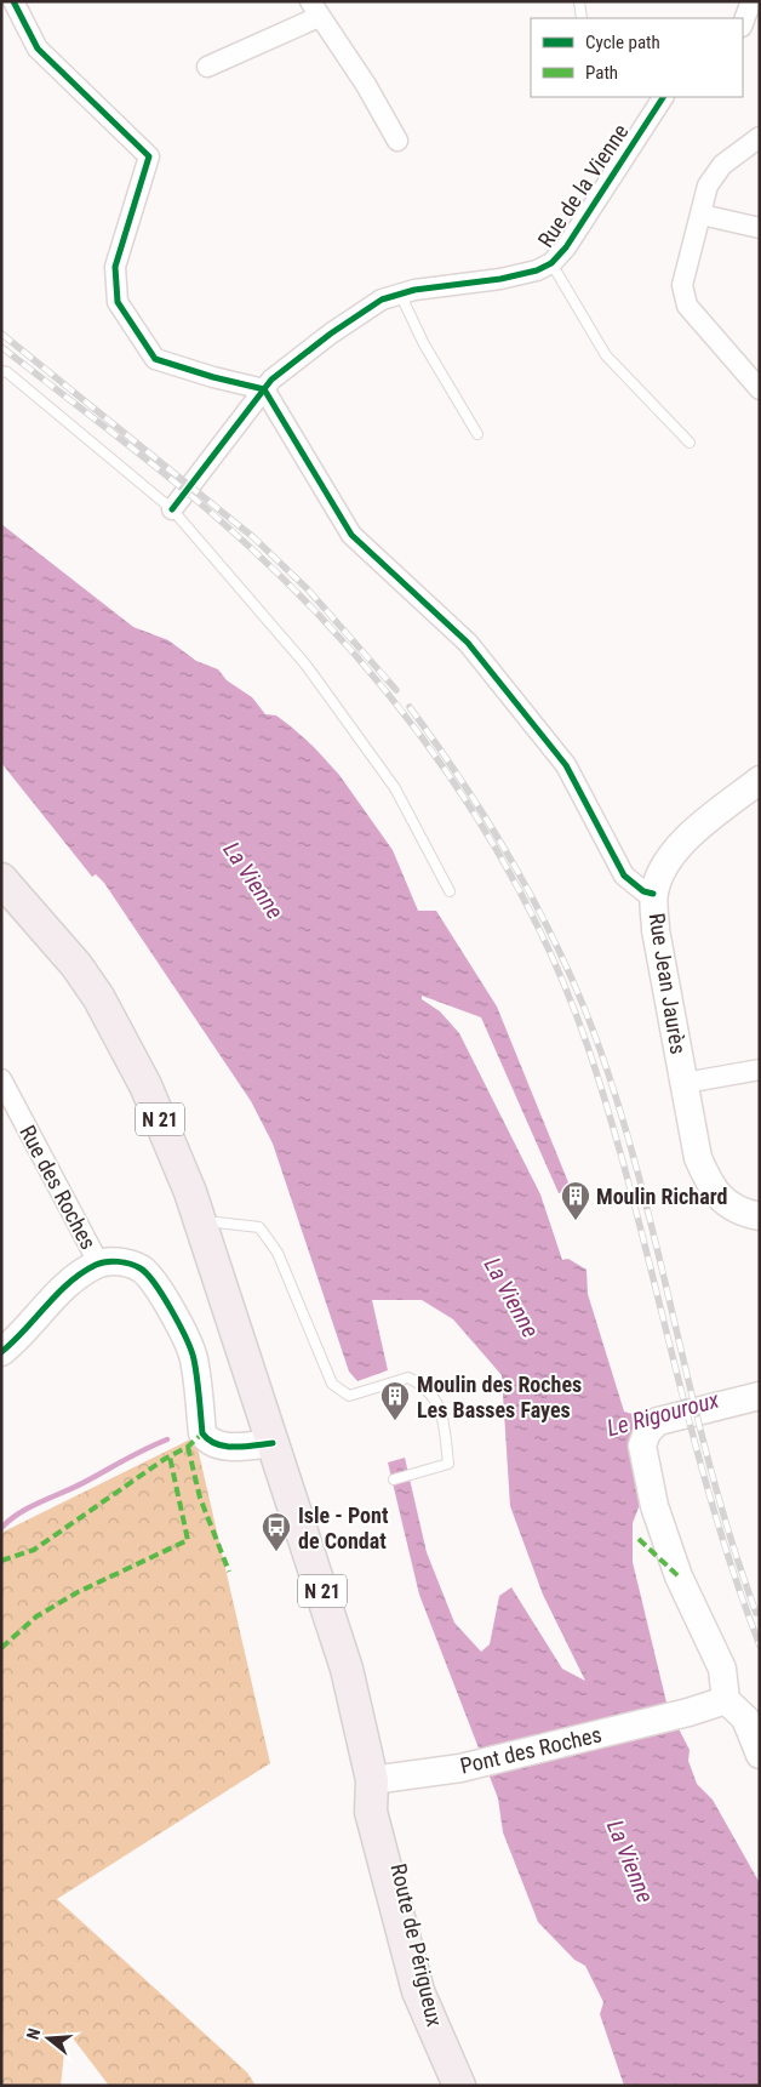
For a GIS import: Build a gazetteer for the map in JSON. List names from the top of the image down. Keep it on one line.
{"streets":{"main road":["N 21","Route de Périgueux"],"street":["Rue de la Vienne","Rue Jean Jaurès","Rue des Roches","Pont des Roches"]},"crossings":[["N 21","Pont des Roches"],["N 21","Route de Périgueux"],["Pont des Roches","Route de Périgueux"]],"water":["La Vienne","Le Rigouroux"],"places":{"building":["Moulin Richard","Moulin des Roches Les Basses Fayes"],"bus stop":["Isle - Pont de Condat"]},"legend":["Cycle path","Path"],"north":"left"}
